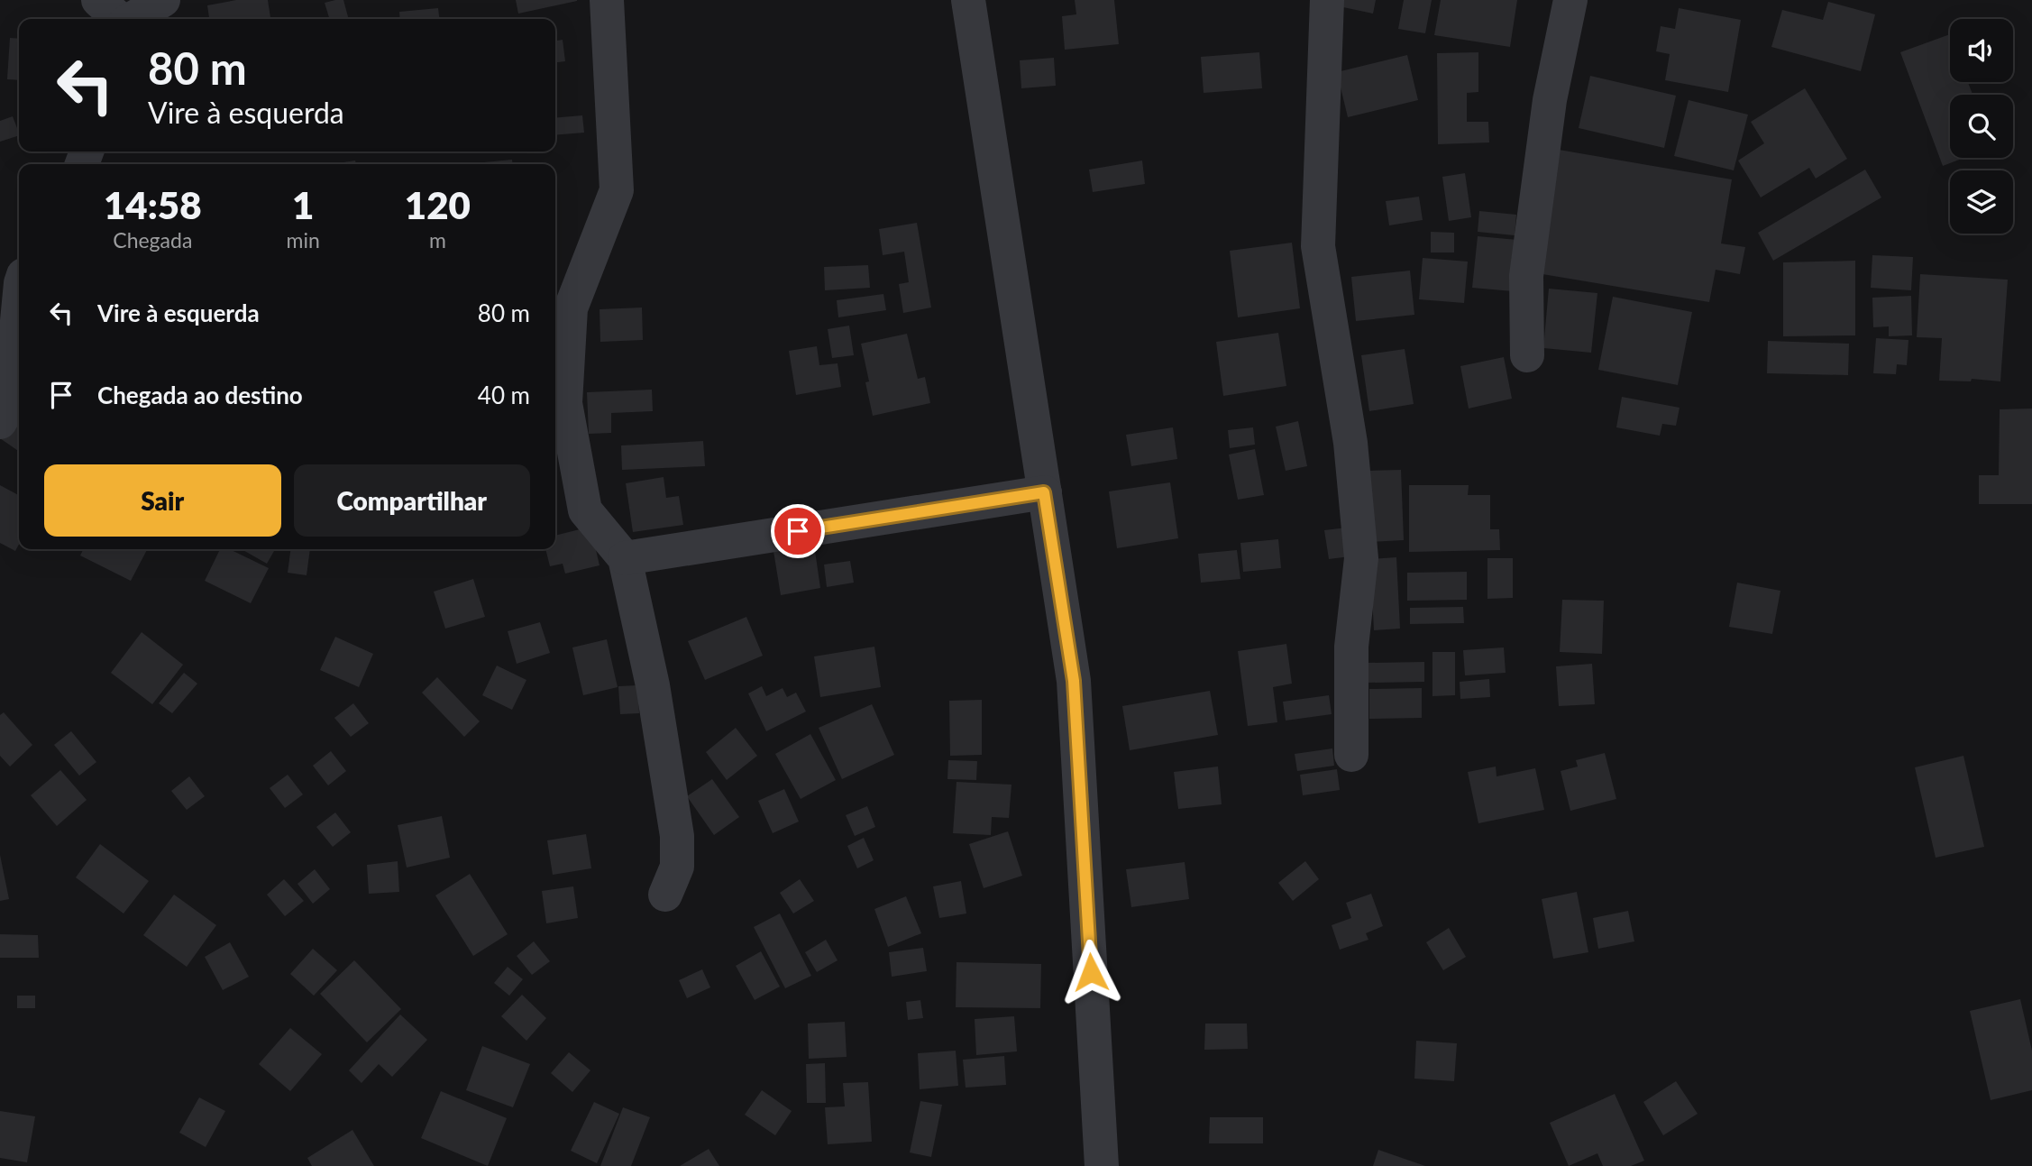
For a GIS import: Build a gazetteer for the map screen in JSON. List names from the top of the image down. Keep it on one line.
{"page":{"turn":["80 m","Vire à esquerda"],"eta":["14:58","Chegada","1","min","120","m"],"list":[{"name":"Vire à esquerda","value":"80 m"},{"name":"Chegada ao destino","value":"40 m"}],"buttons":["Sair","Compartilhar"]}}
